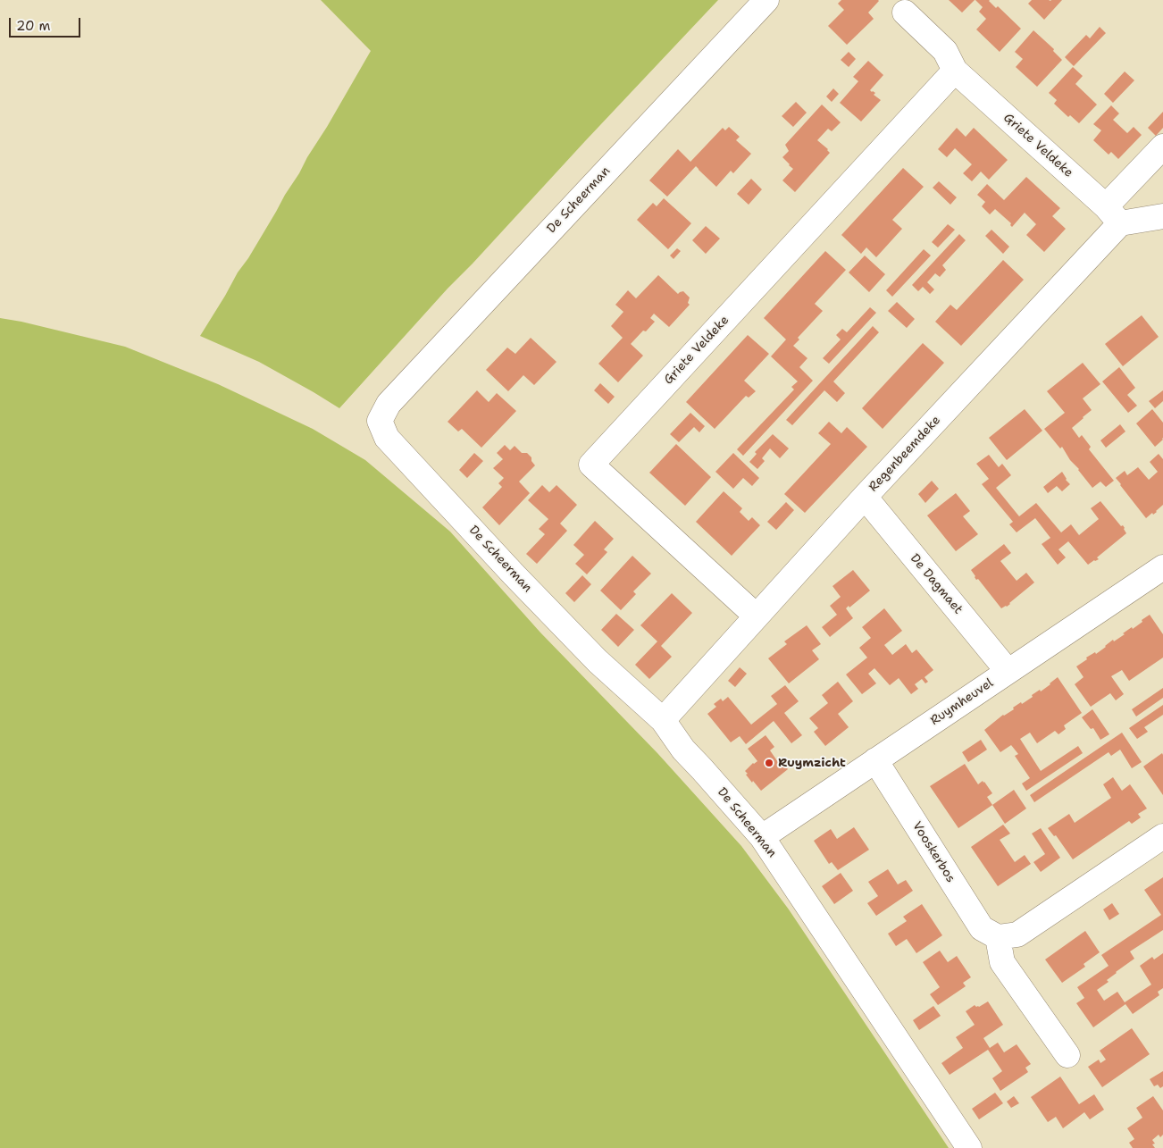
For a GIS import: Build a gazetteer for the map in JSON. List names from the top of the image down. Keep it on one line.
{"streets":{"street":["Griete Veldeke","De Scheerman","Regenbeemdeke","De Dagmaet","Ruymheuvel","Vooskerbos"]},"crossings":[["Griete Veldeke","Regenbeemdeke"],["De Scheerman","Regenbeemdeke"],["De Scheerman","Ruymheuvel"],["Regenbeemdeke","De Dagmaet"],["De Dagmaet","Ruymheuvel"],["Ruymheuvel","Vooskerbos"]],"places":["Ruymzicht"],"scale_bar":"20 m"}
